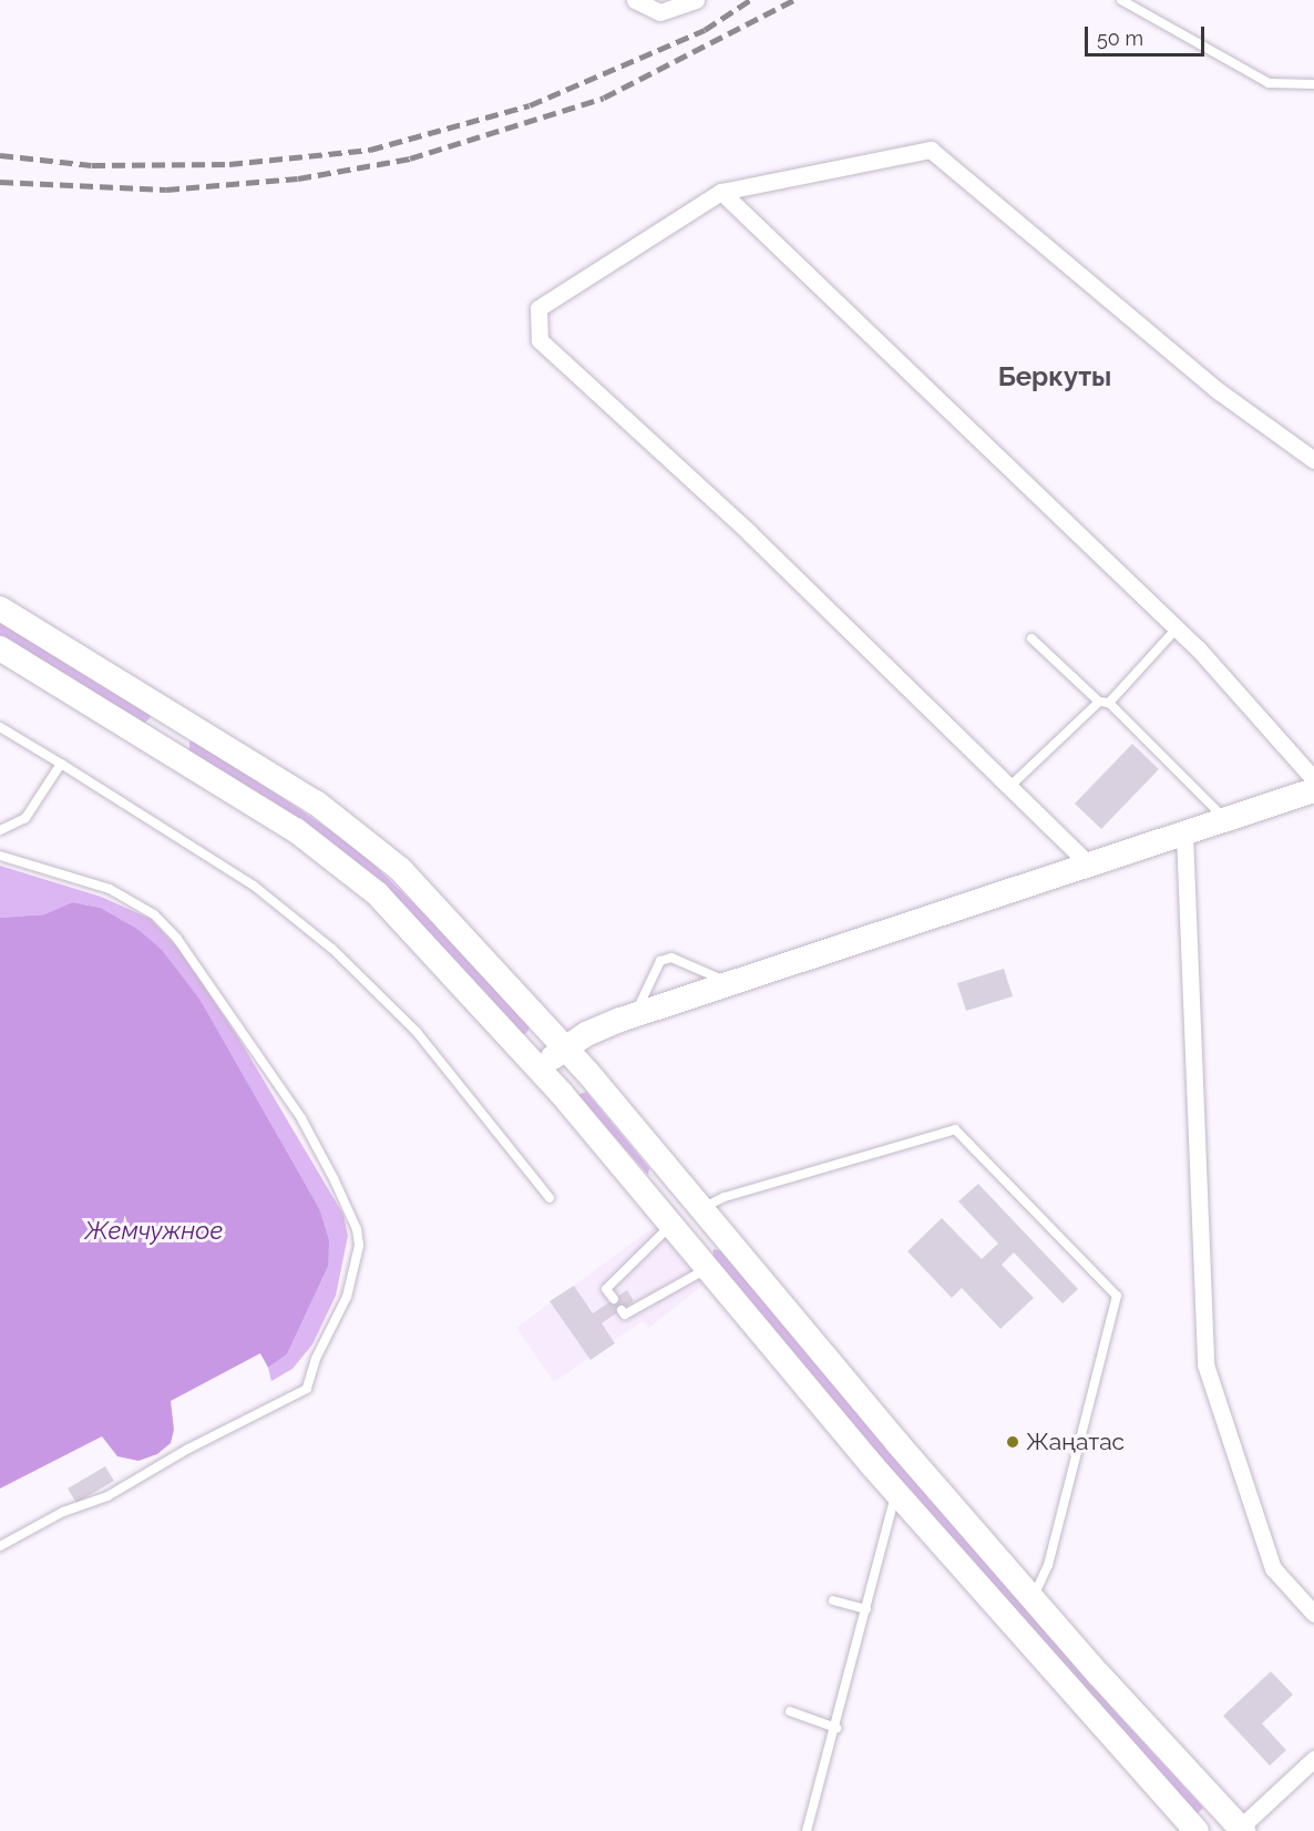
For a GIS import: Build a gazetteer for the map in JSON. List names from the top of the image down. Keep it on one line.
{"districts":["Беркуты"],"water":["Жемчужное"],"places":["Жаңатас"],"scale_bar":"50 m"}
